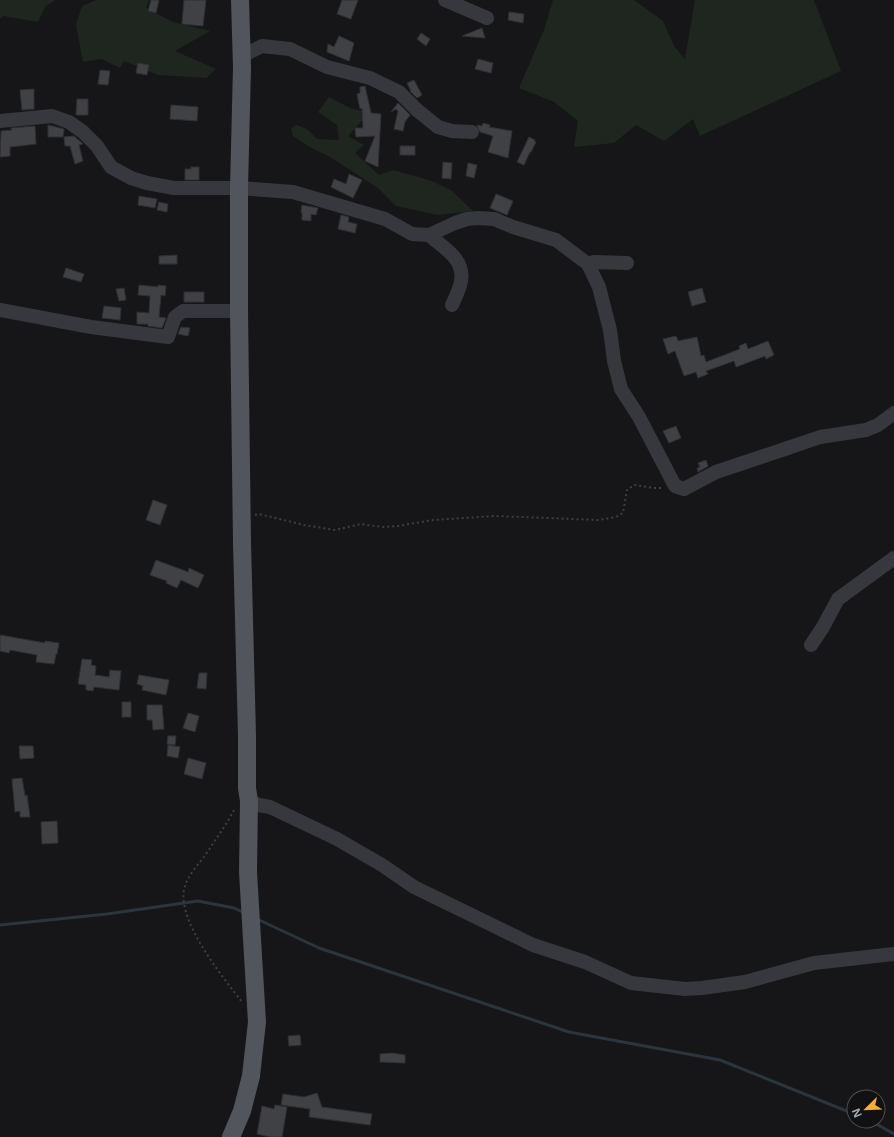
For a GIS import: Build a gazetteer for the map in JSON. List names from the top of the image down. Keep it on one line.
{"north":"bottom left"}
